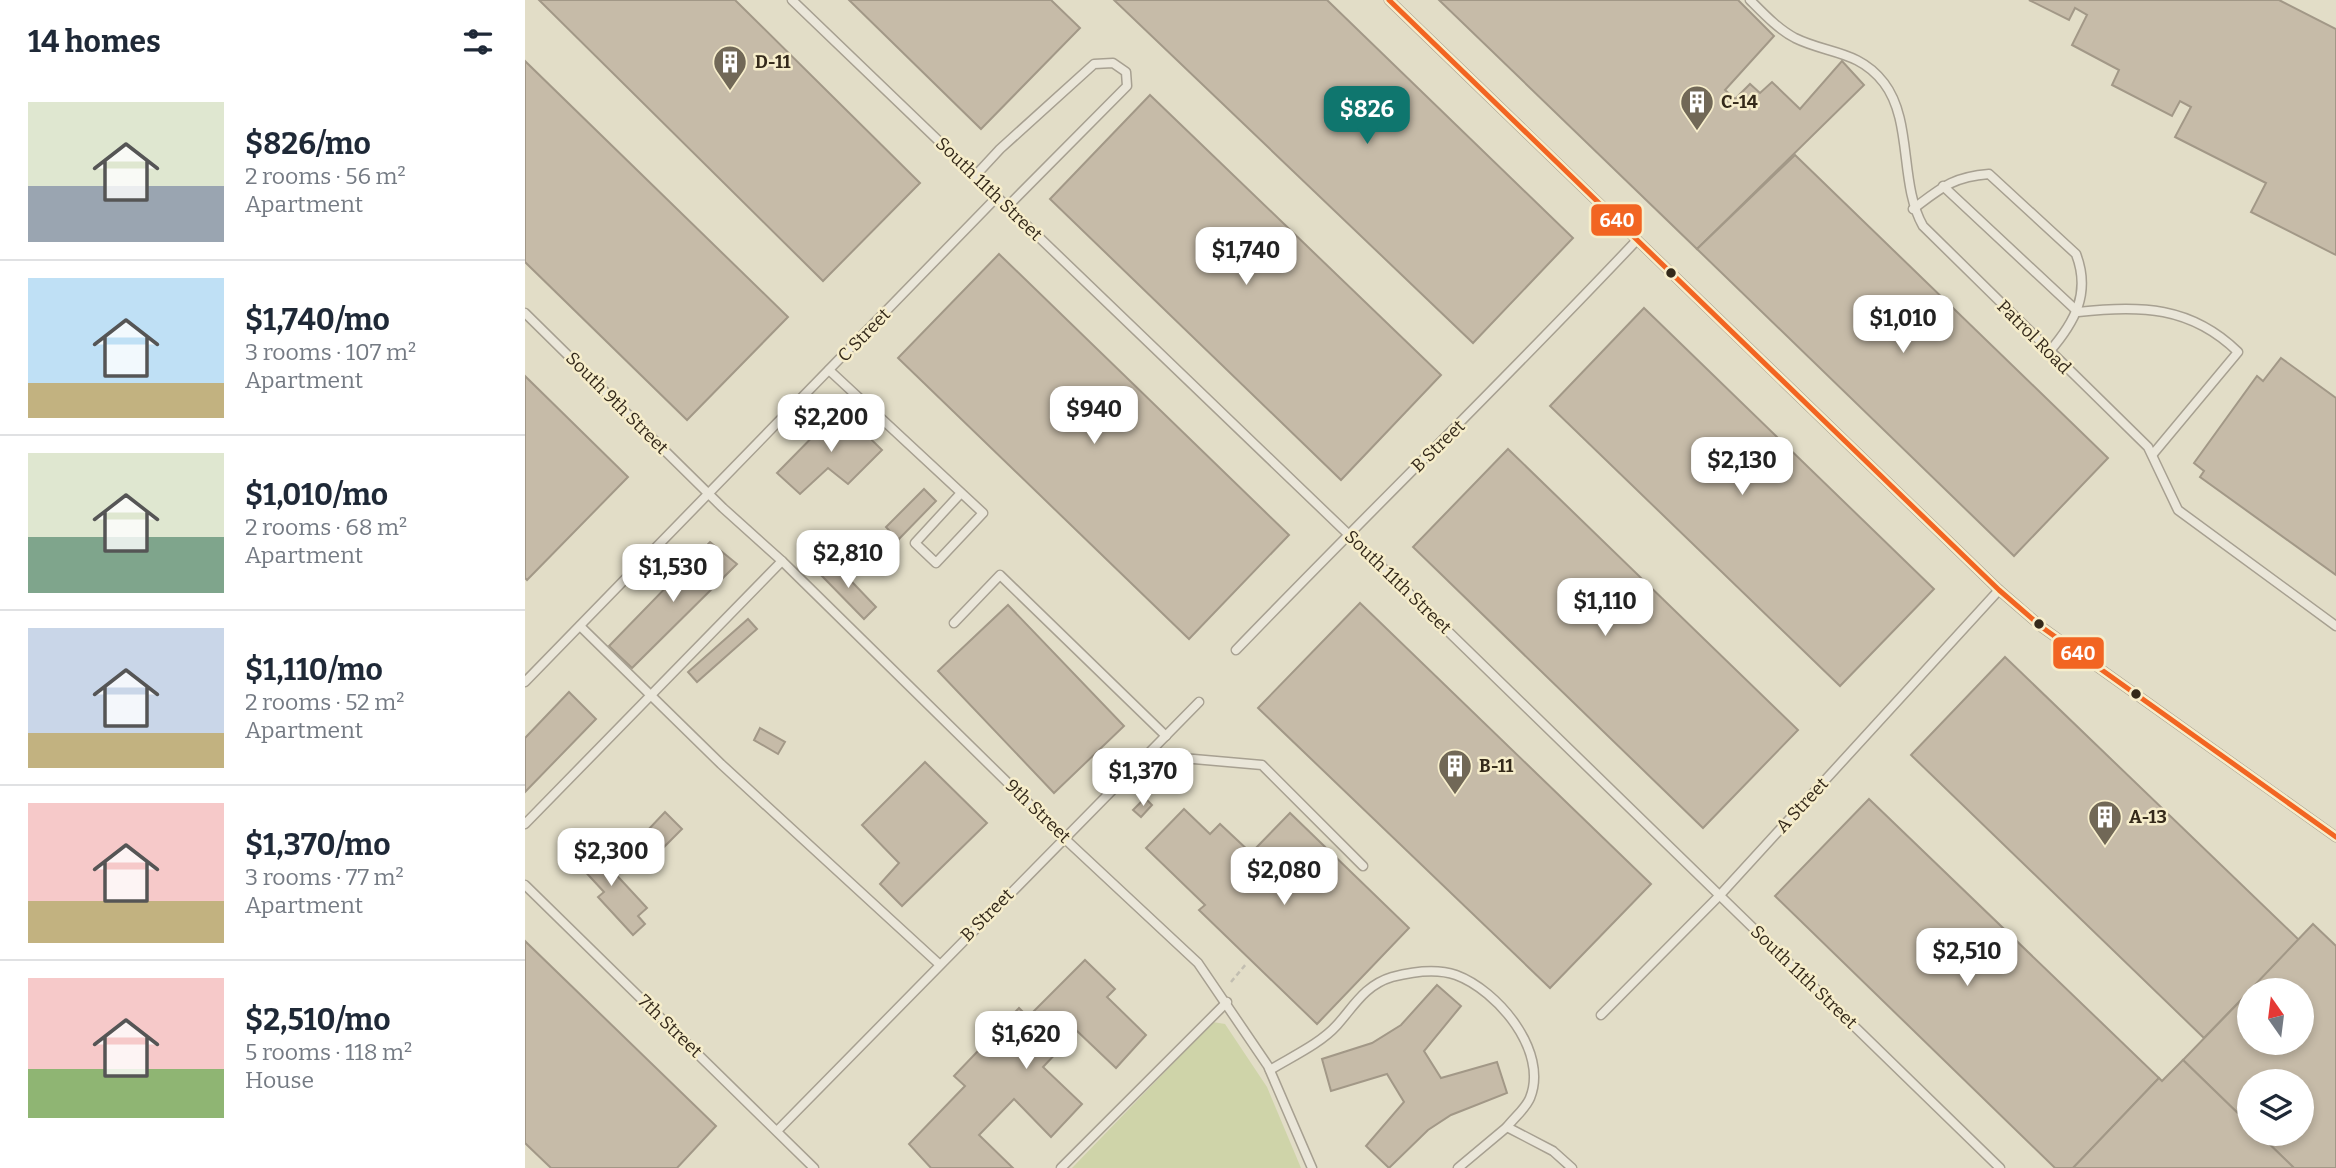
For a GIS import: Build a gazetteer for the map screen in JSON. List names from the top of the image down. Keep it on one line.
{"streets":{"lane":["South 11th Street","C Street","Patrol Road","South 9th Street","B Street","A Street","9th Street","7th Street"]},"crossings":[["South 11th Street","C Street"],["South 11th Street","B Street"],["South 11th Street","A Street"],["C Street","South 9th Street"],["C Street","9th Street"],["South 9th Street","9th Street"],["B Street","9th Street"],["B Street","7th Street"]],"places":{"building":["D-11","C-14","B-11","A-13"]},"lines":["transit line 640"],"north":"top","page":{"heading":"14 homes","list":[{"name":"$826/mo","note":"2 rooms · 56 m² · Apartment"},{"name":"$1,740/mo","note":"3 rooms · 107 m² · Apartment"},{"name":"$1,010/mo","note":"2 rooms · 68 m² · Apartment"},{"name":"$1,110/mo","note":"2 rooms · 52 m² · Apartment"},{"name":"$1,370/mo","note":"3 rooms · 77 m² · Apartment"},{"name":"$2,510/mo","note":"5 rooms · 118 m² · House"}],"price":["$826","$1,740","$1,010","$940","$2,200","$2,130","$2,810","$1,530","$1,110","$1,370","$2,300","$2,080","$2,510","$1,620"]}}
